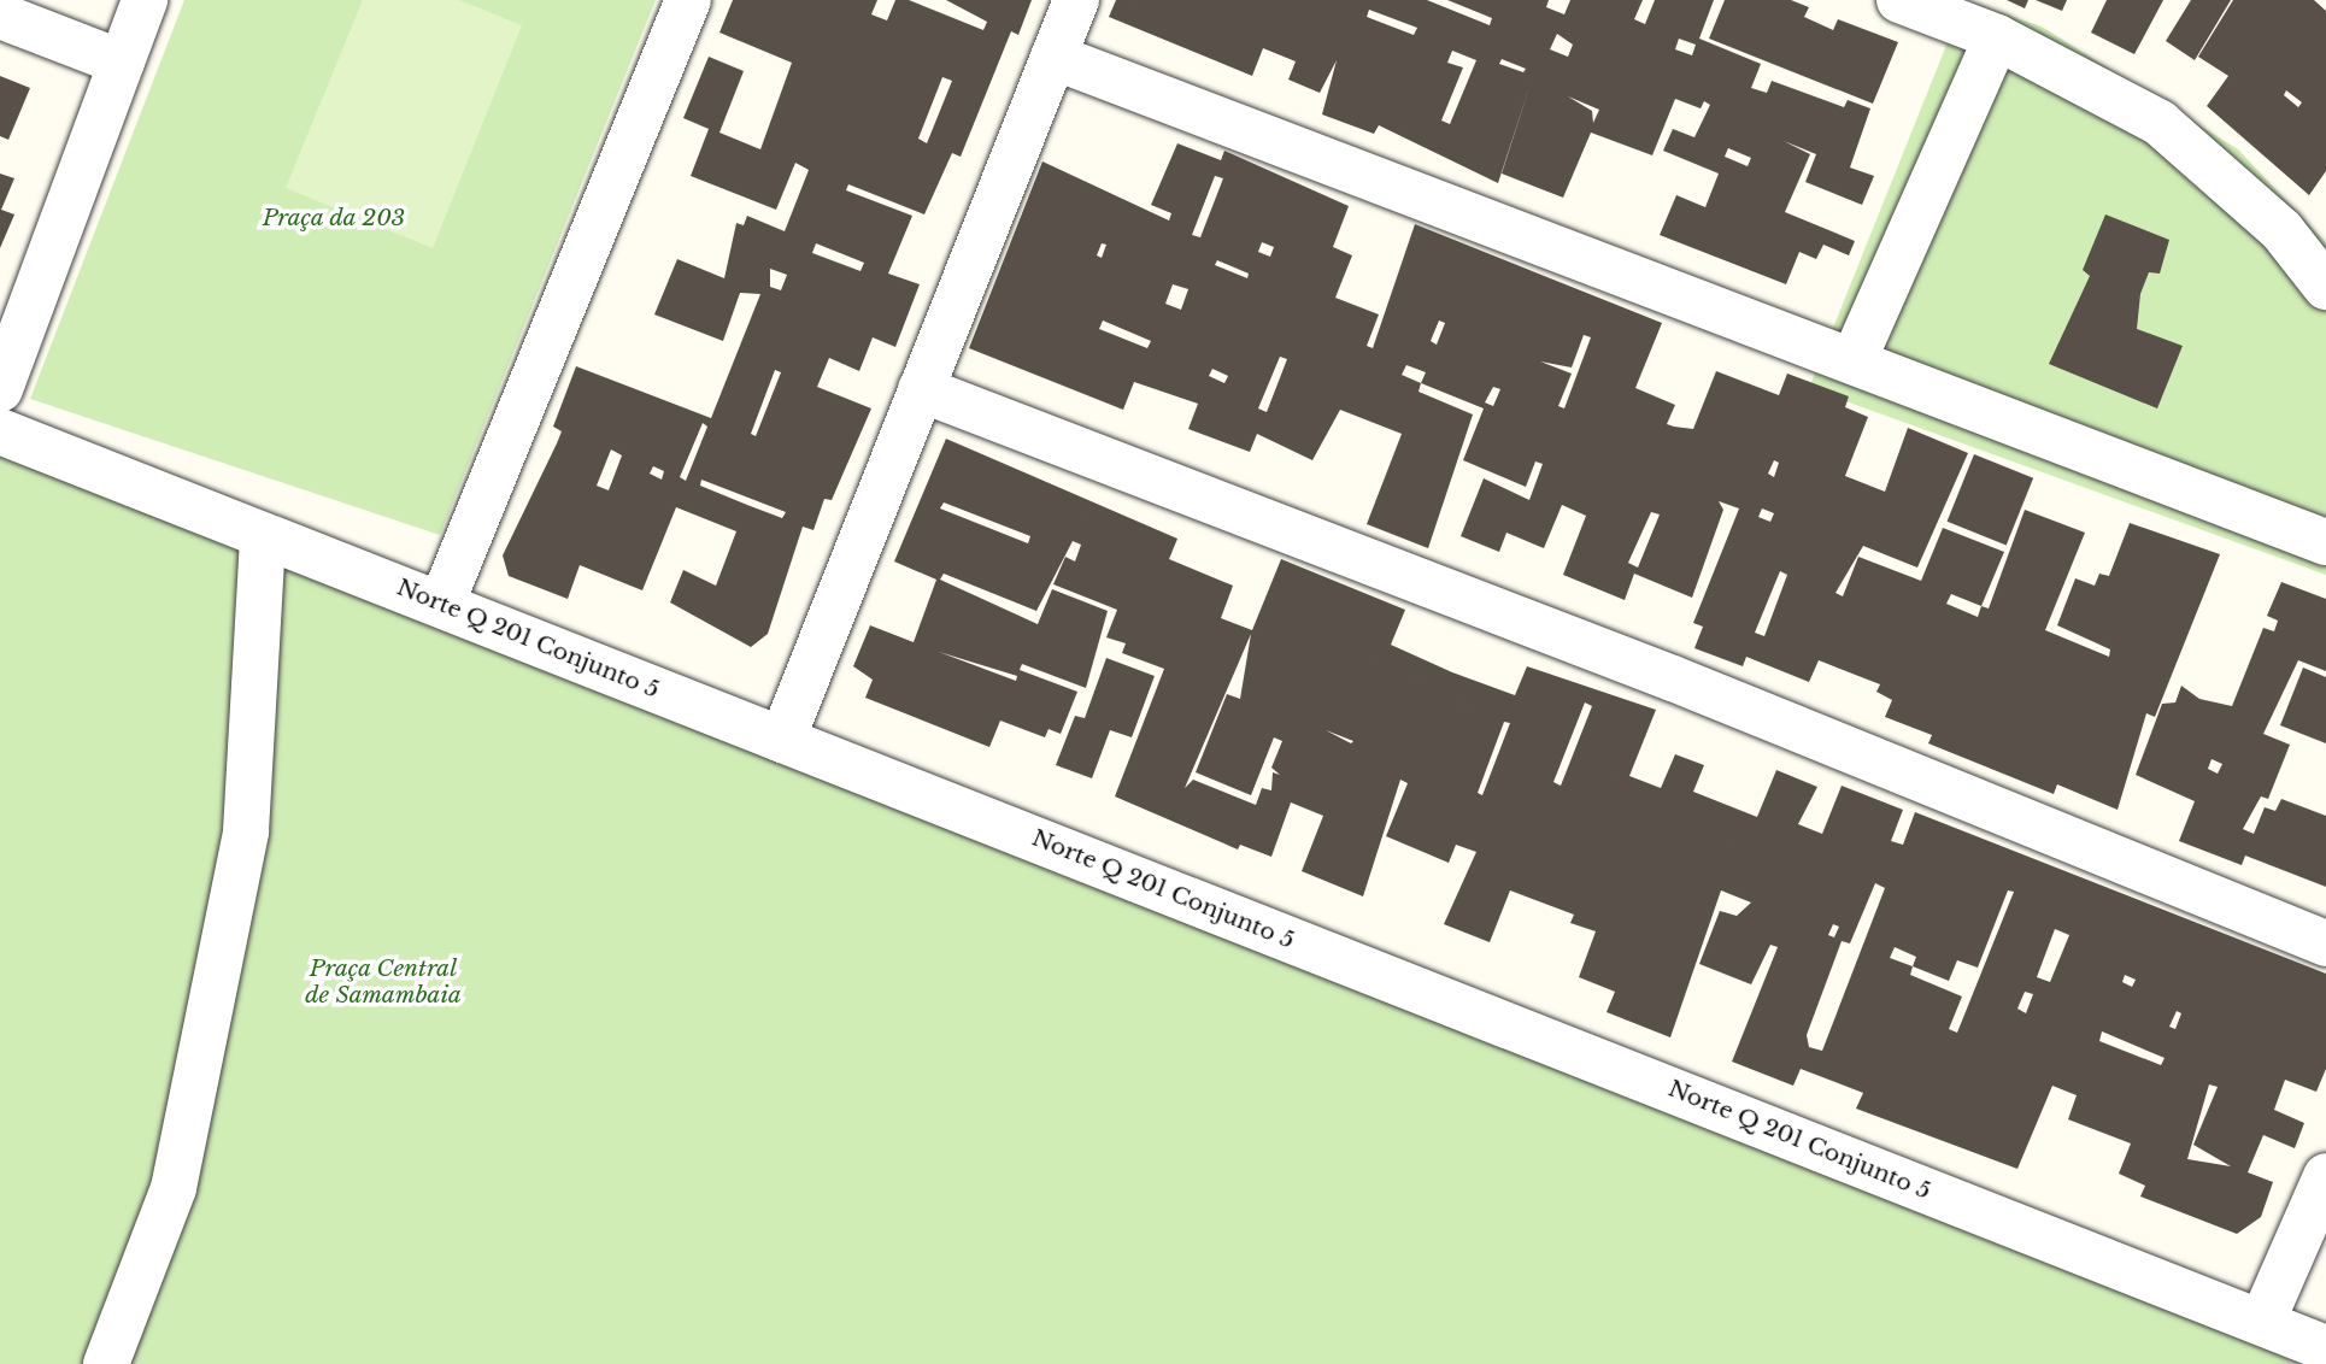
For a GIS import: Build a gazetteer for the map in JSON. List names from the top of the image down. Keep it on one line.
{"streets":{"street":["Norte Q 201 Conjunto 5"]},"parks":["Praça da 203","Praça Central de Samambaia"]}
